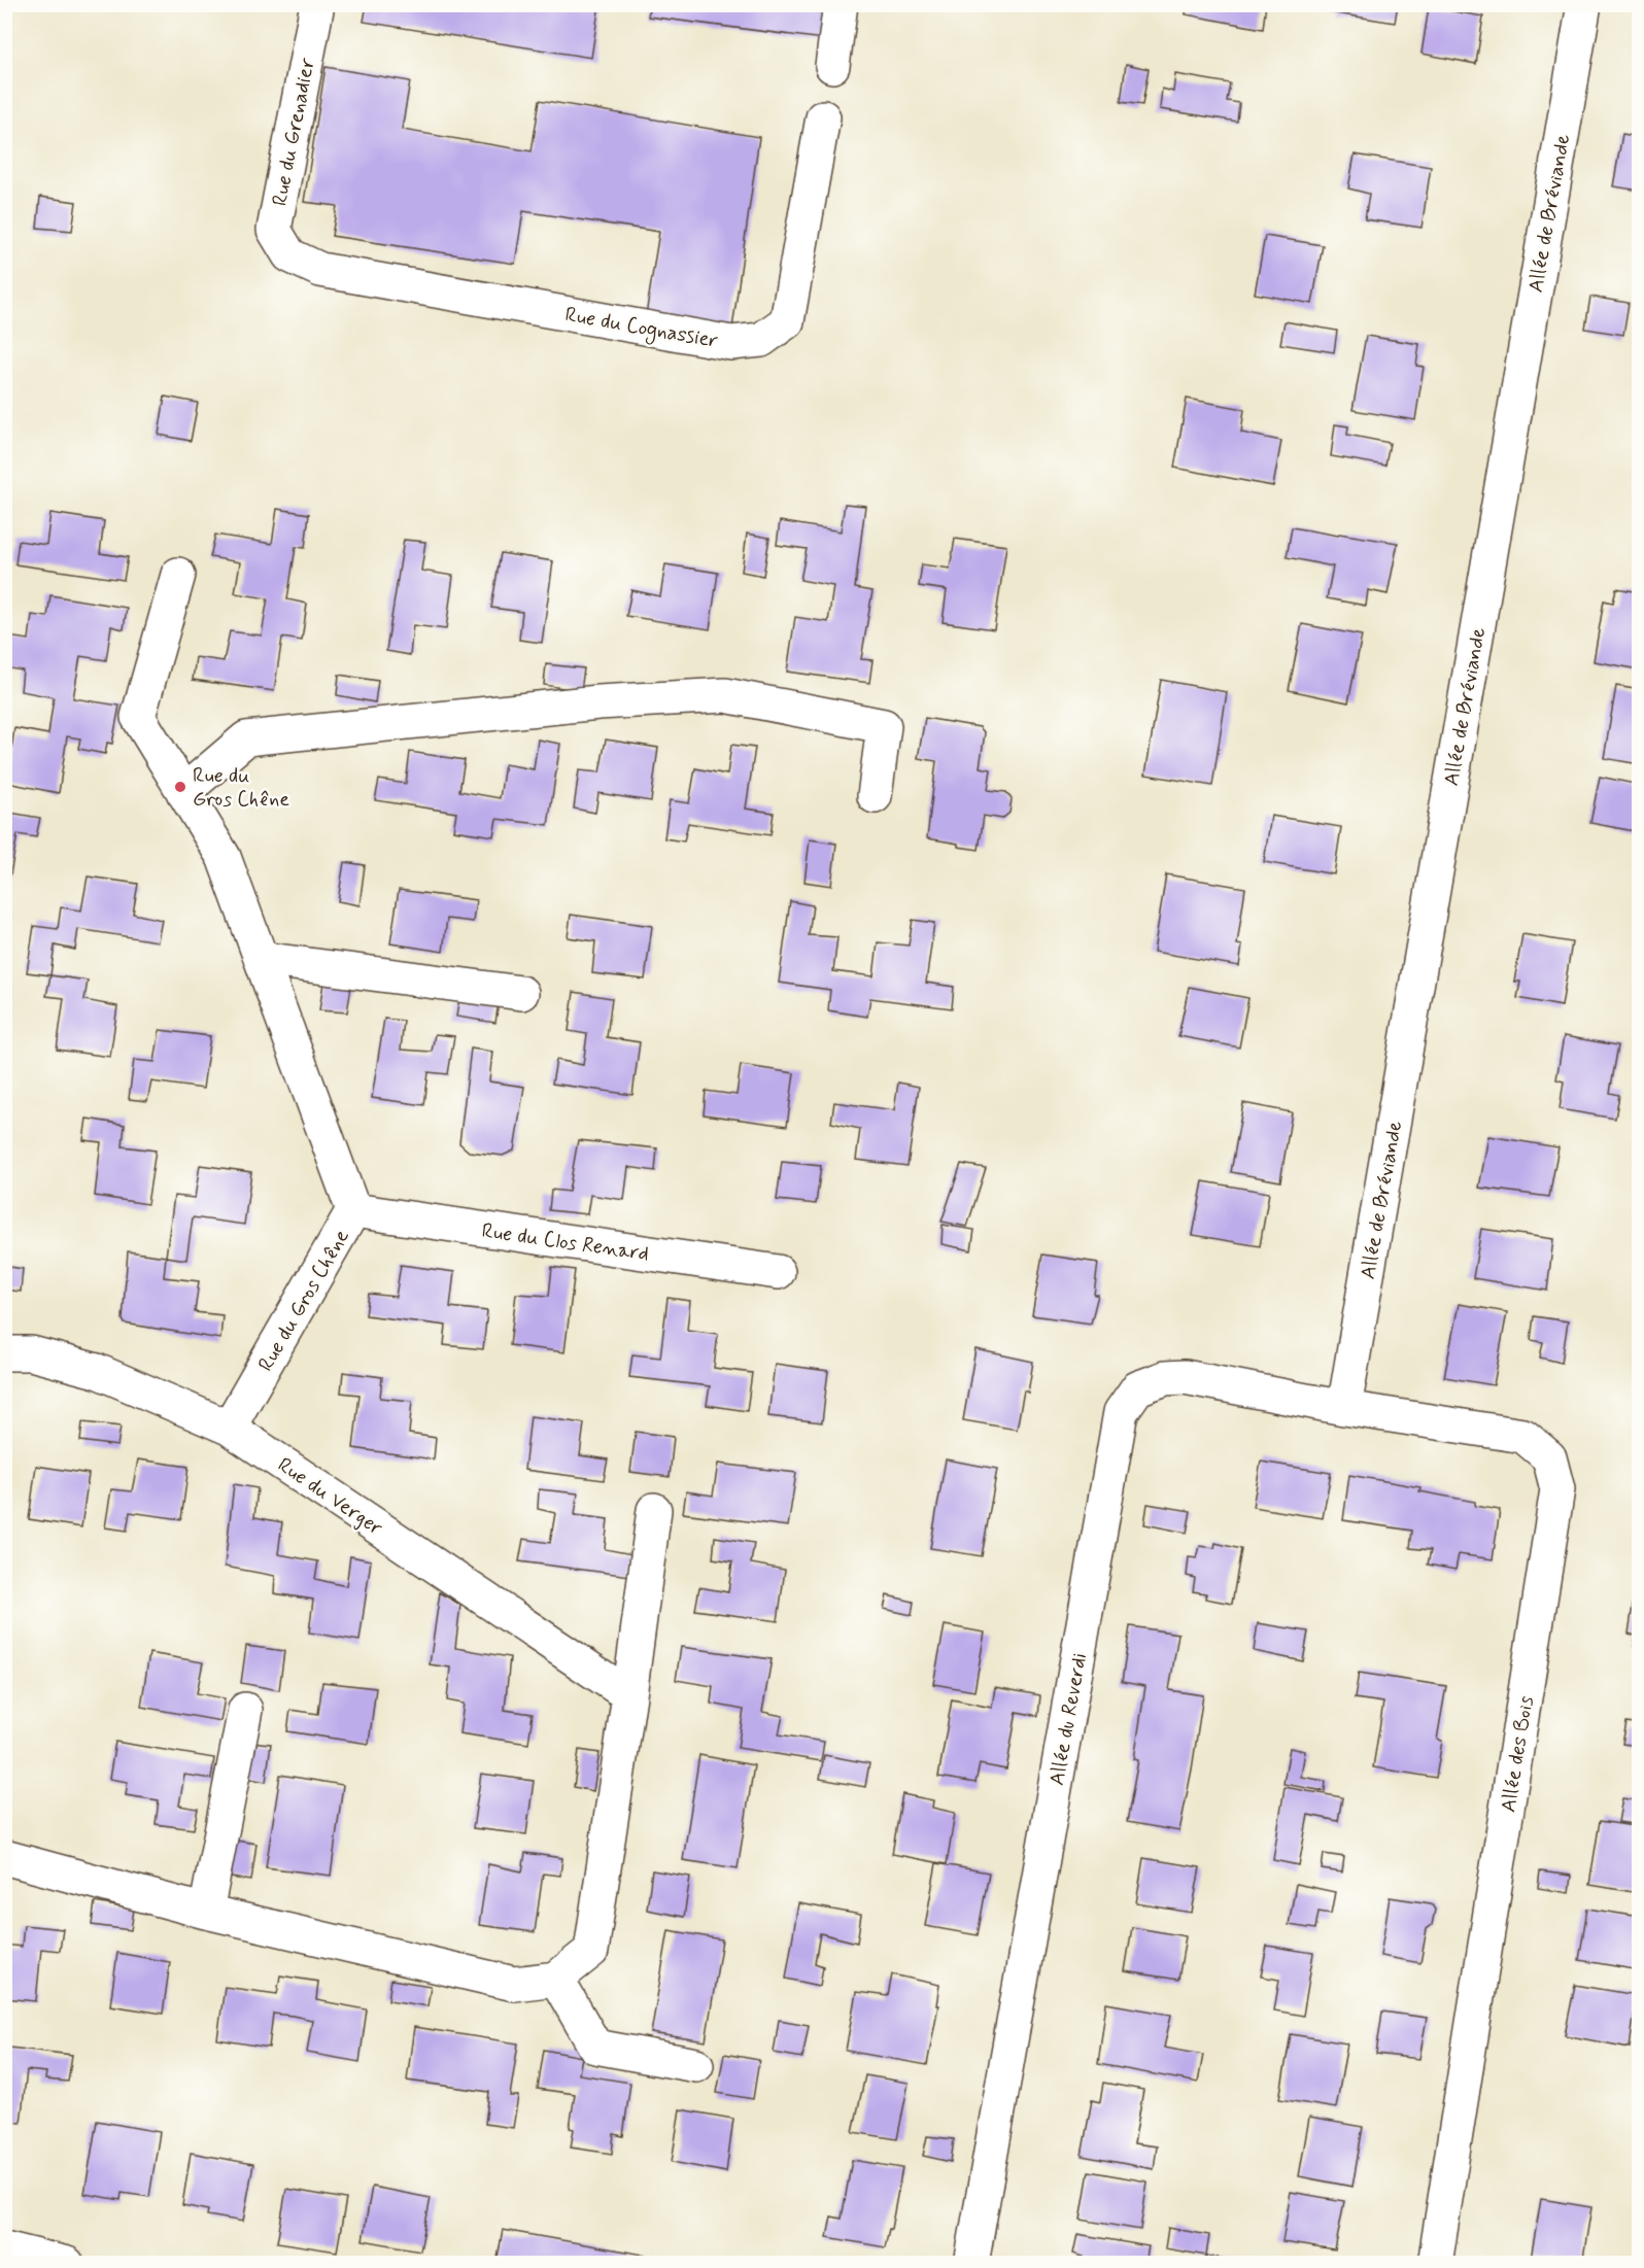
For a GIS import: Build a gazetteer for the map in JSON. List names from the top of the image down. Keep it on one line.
{"streets":{"street":["Rue du Grenadier","Allée de Bréviande","Rue du Cognassier","Rue du Clos Renard","Rue du Gros Chêne","Rue du Verger","Allée du Reverdi","Allée des Bois"]},"crossings":[["Rue du Grenadier","Rue du Cognassier"],["Allée de Bréviande","Allée du Reverdi"],["Allée de Bréviande","Allée des Bois"],["Rue du Clos Renard","Rue du Gros Chêne"],["Rue du Gros Chêne","Rue du Verger"],["Allée du Reverdi","Allée des Bois"]],"places":["Rue du Gros Chêne"]}
